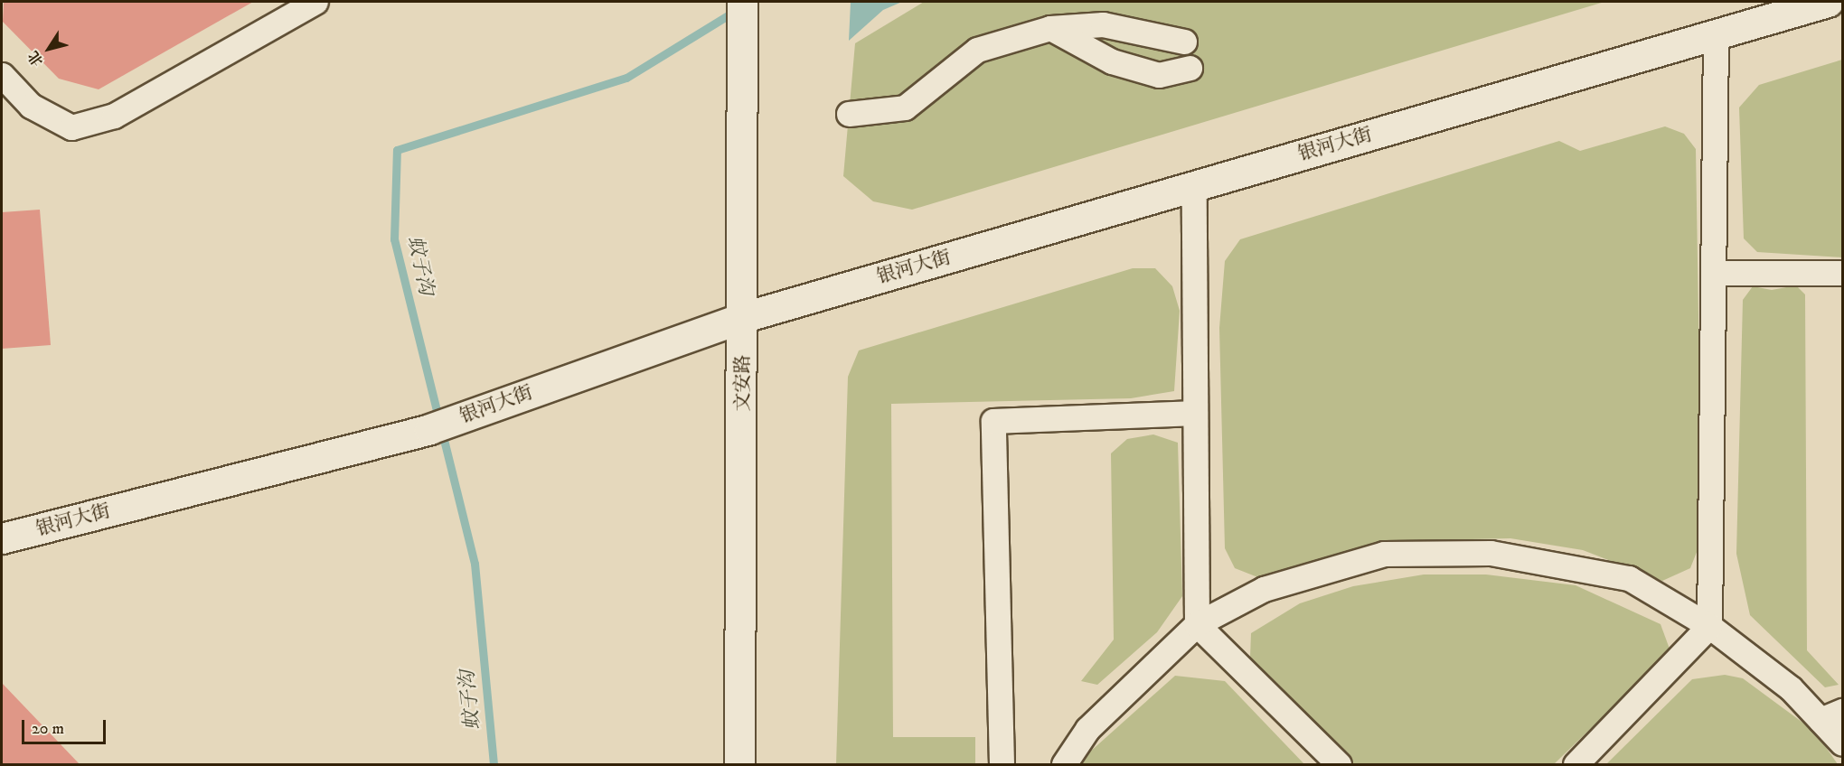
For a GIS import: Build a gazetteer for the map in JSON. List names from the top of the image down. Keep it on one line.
{"streets":{"main road":["银河大街","文安路"]},"crossings":[["银河大街","文安路"]],"water":["蚊子沟"],"scale_bar":"20 m","north":"bottom left"}
